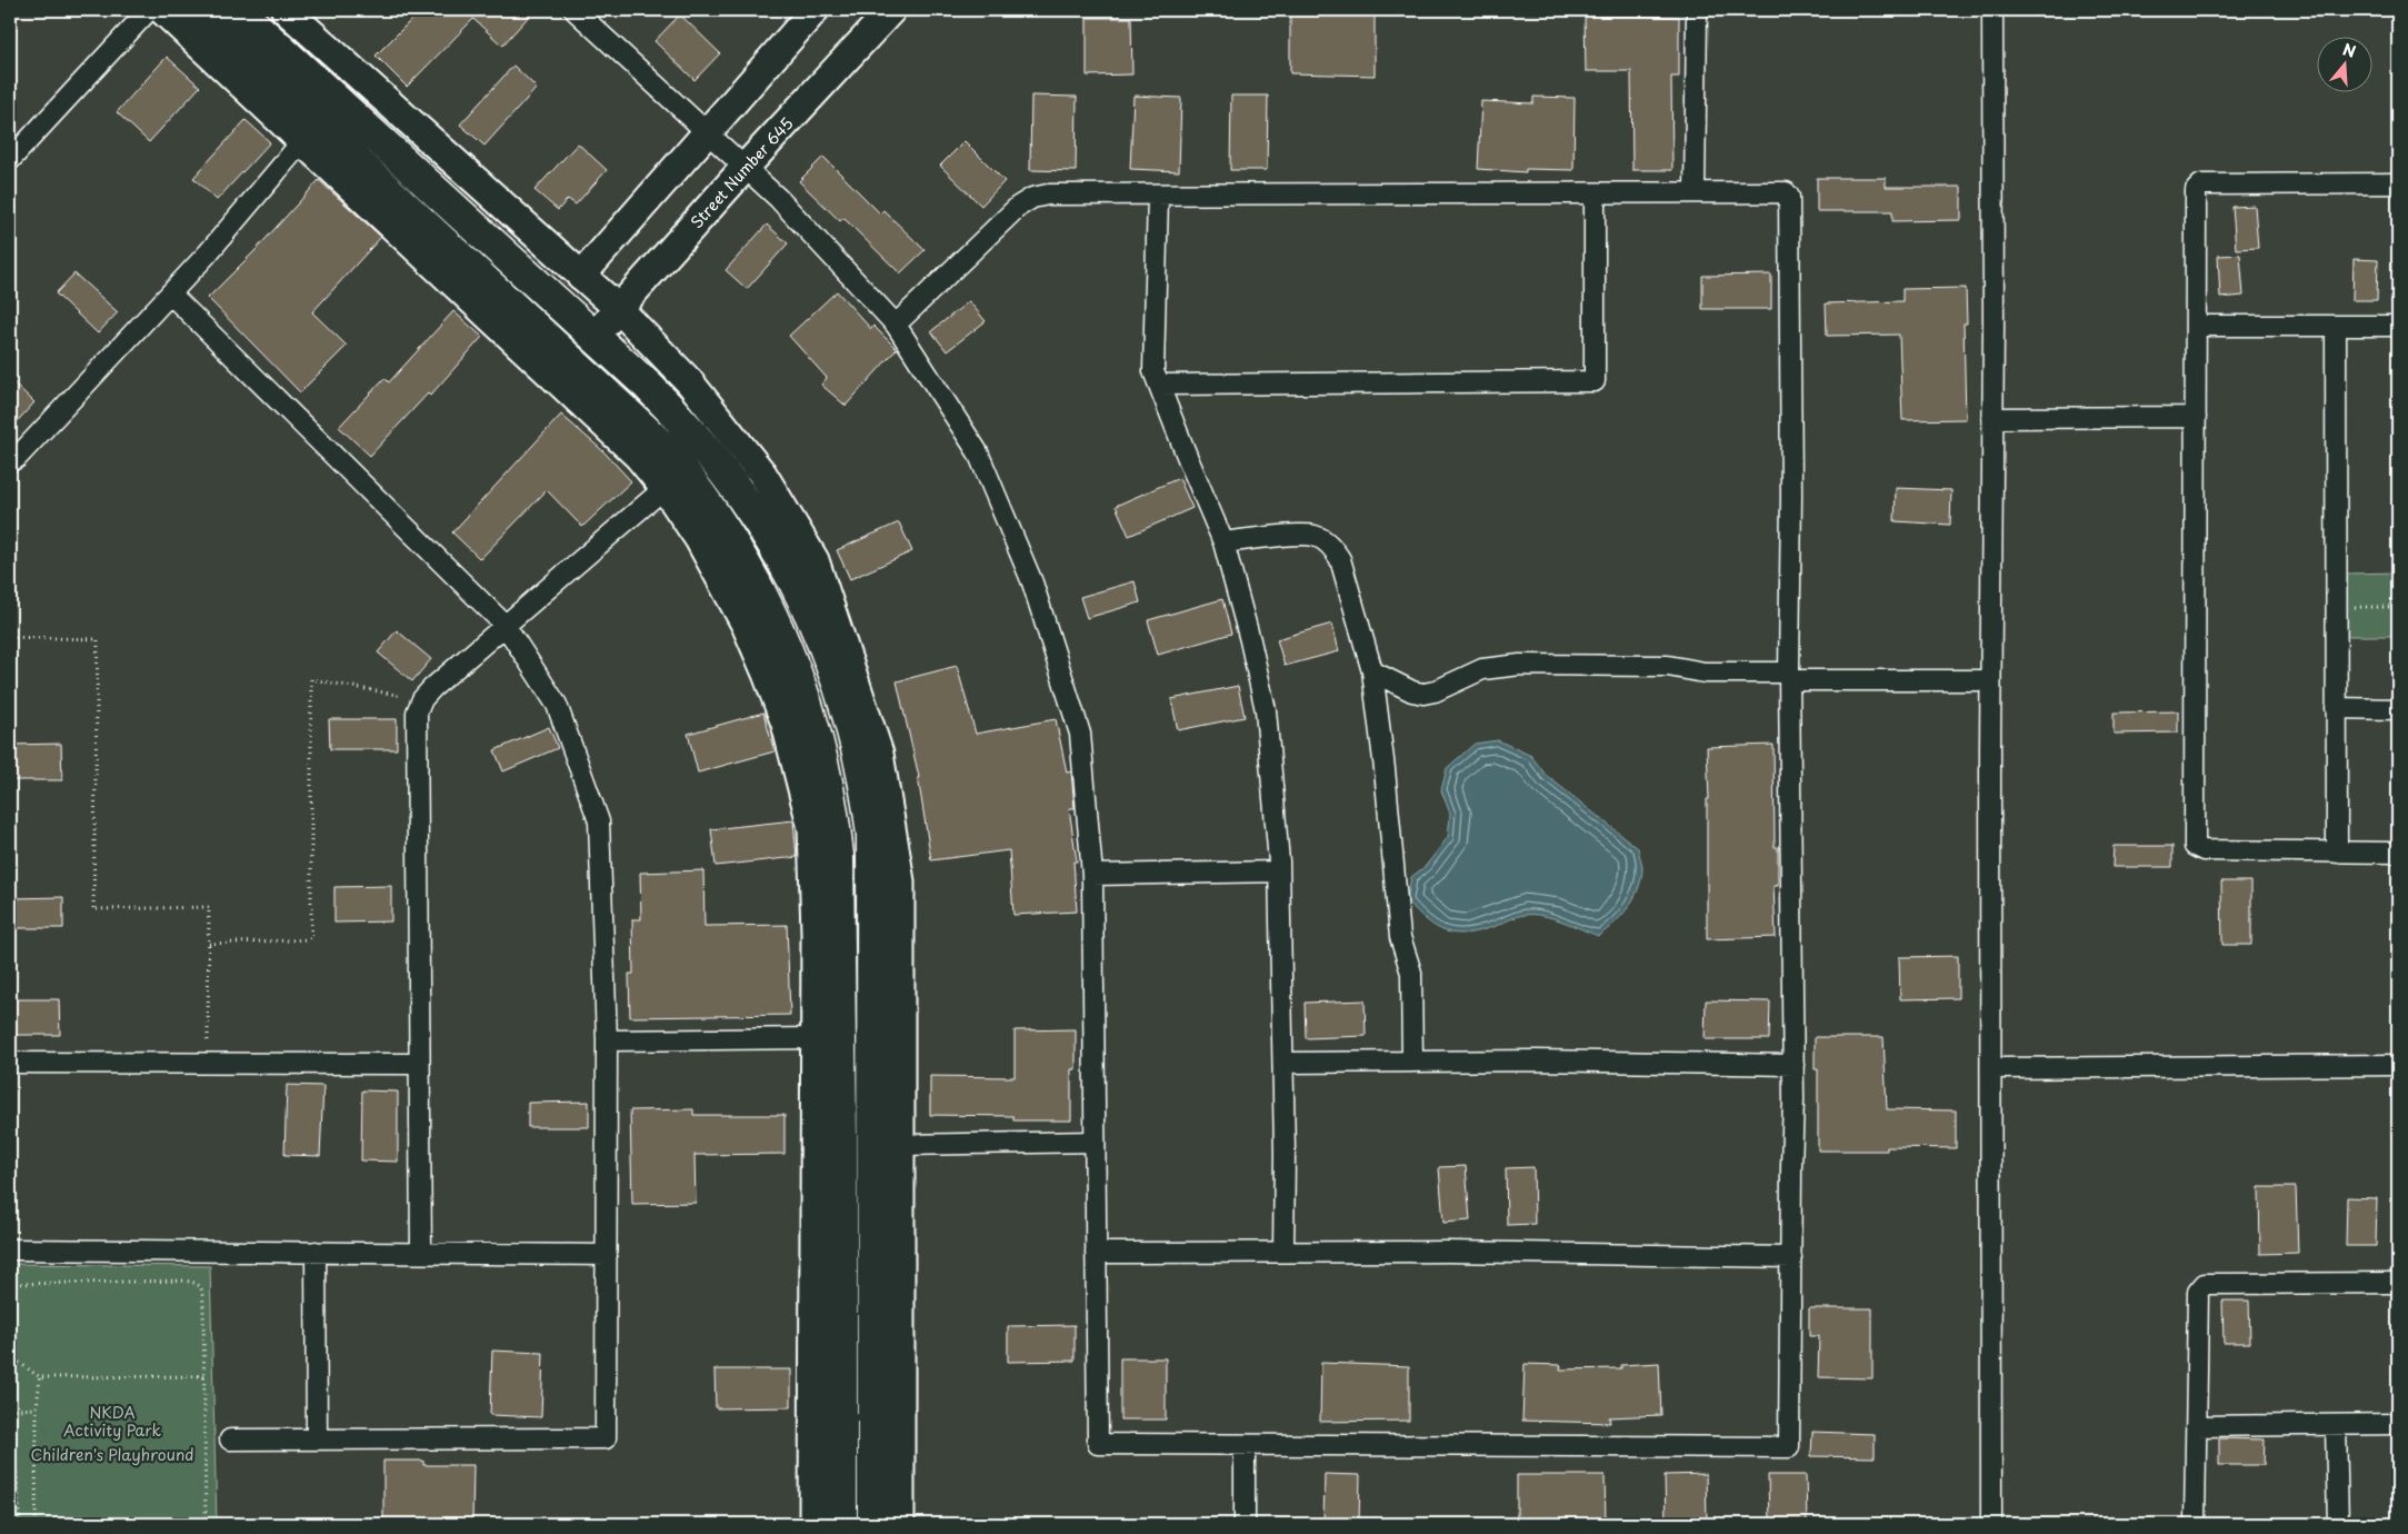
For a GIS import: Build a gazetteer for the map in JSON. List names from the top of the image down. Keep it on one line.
{"streets":{"street":["Street Number 645"]},"parks":["NKDA Activity Park","Children's Playhround"],"north":"top"}
